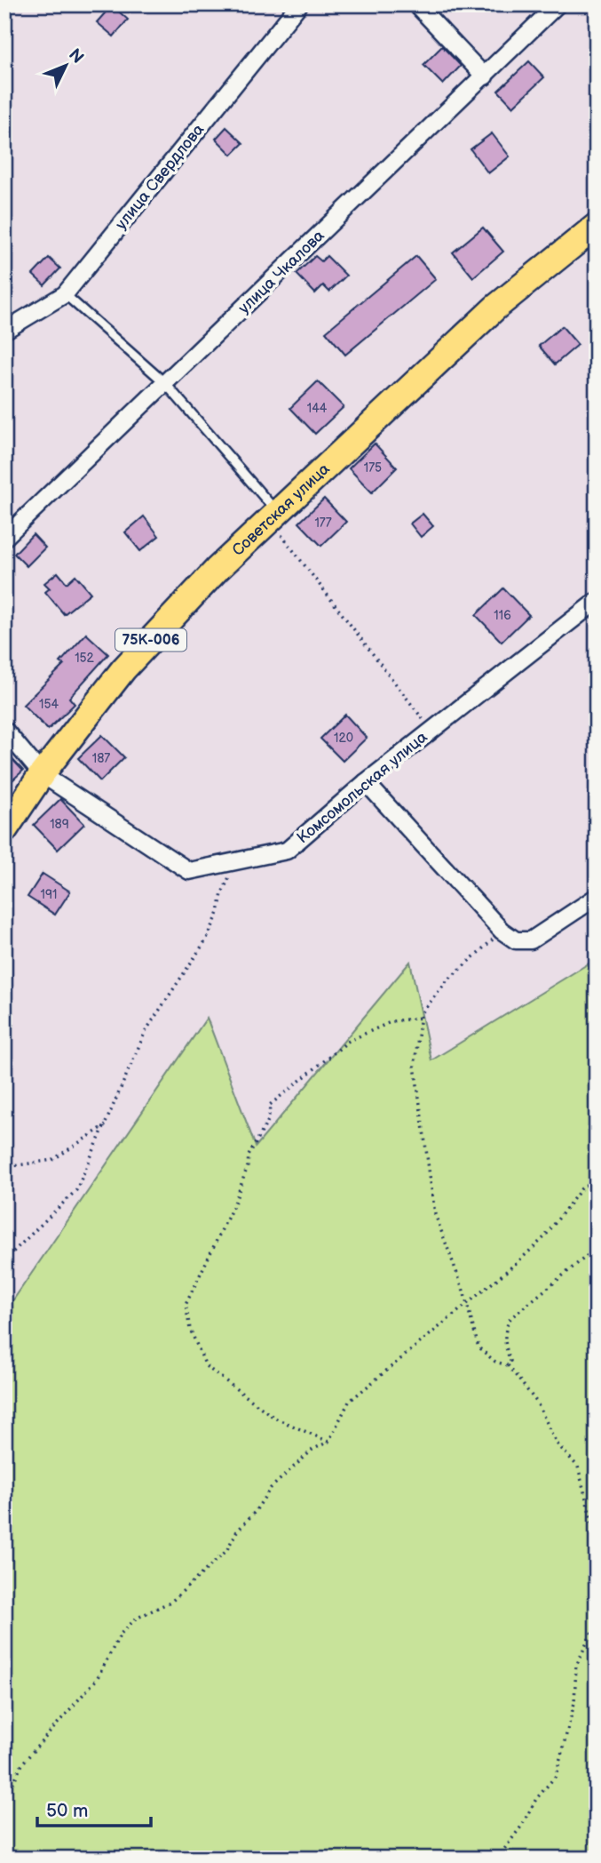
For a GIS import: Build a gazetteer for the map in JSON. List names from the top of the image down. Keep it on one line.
{"streets":{"main road":["Советская улица","75К-006"],"street":["улица Свердлова","улица Чкалова","Комсомольская улица"]},"crossings":[["Советская улица","Комсомольская улица"]],"house_numbers":["144","175","177","116","152","154","120","187","189","191"],"scale_bar":"50 m","north":"top right"}
